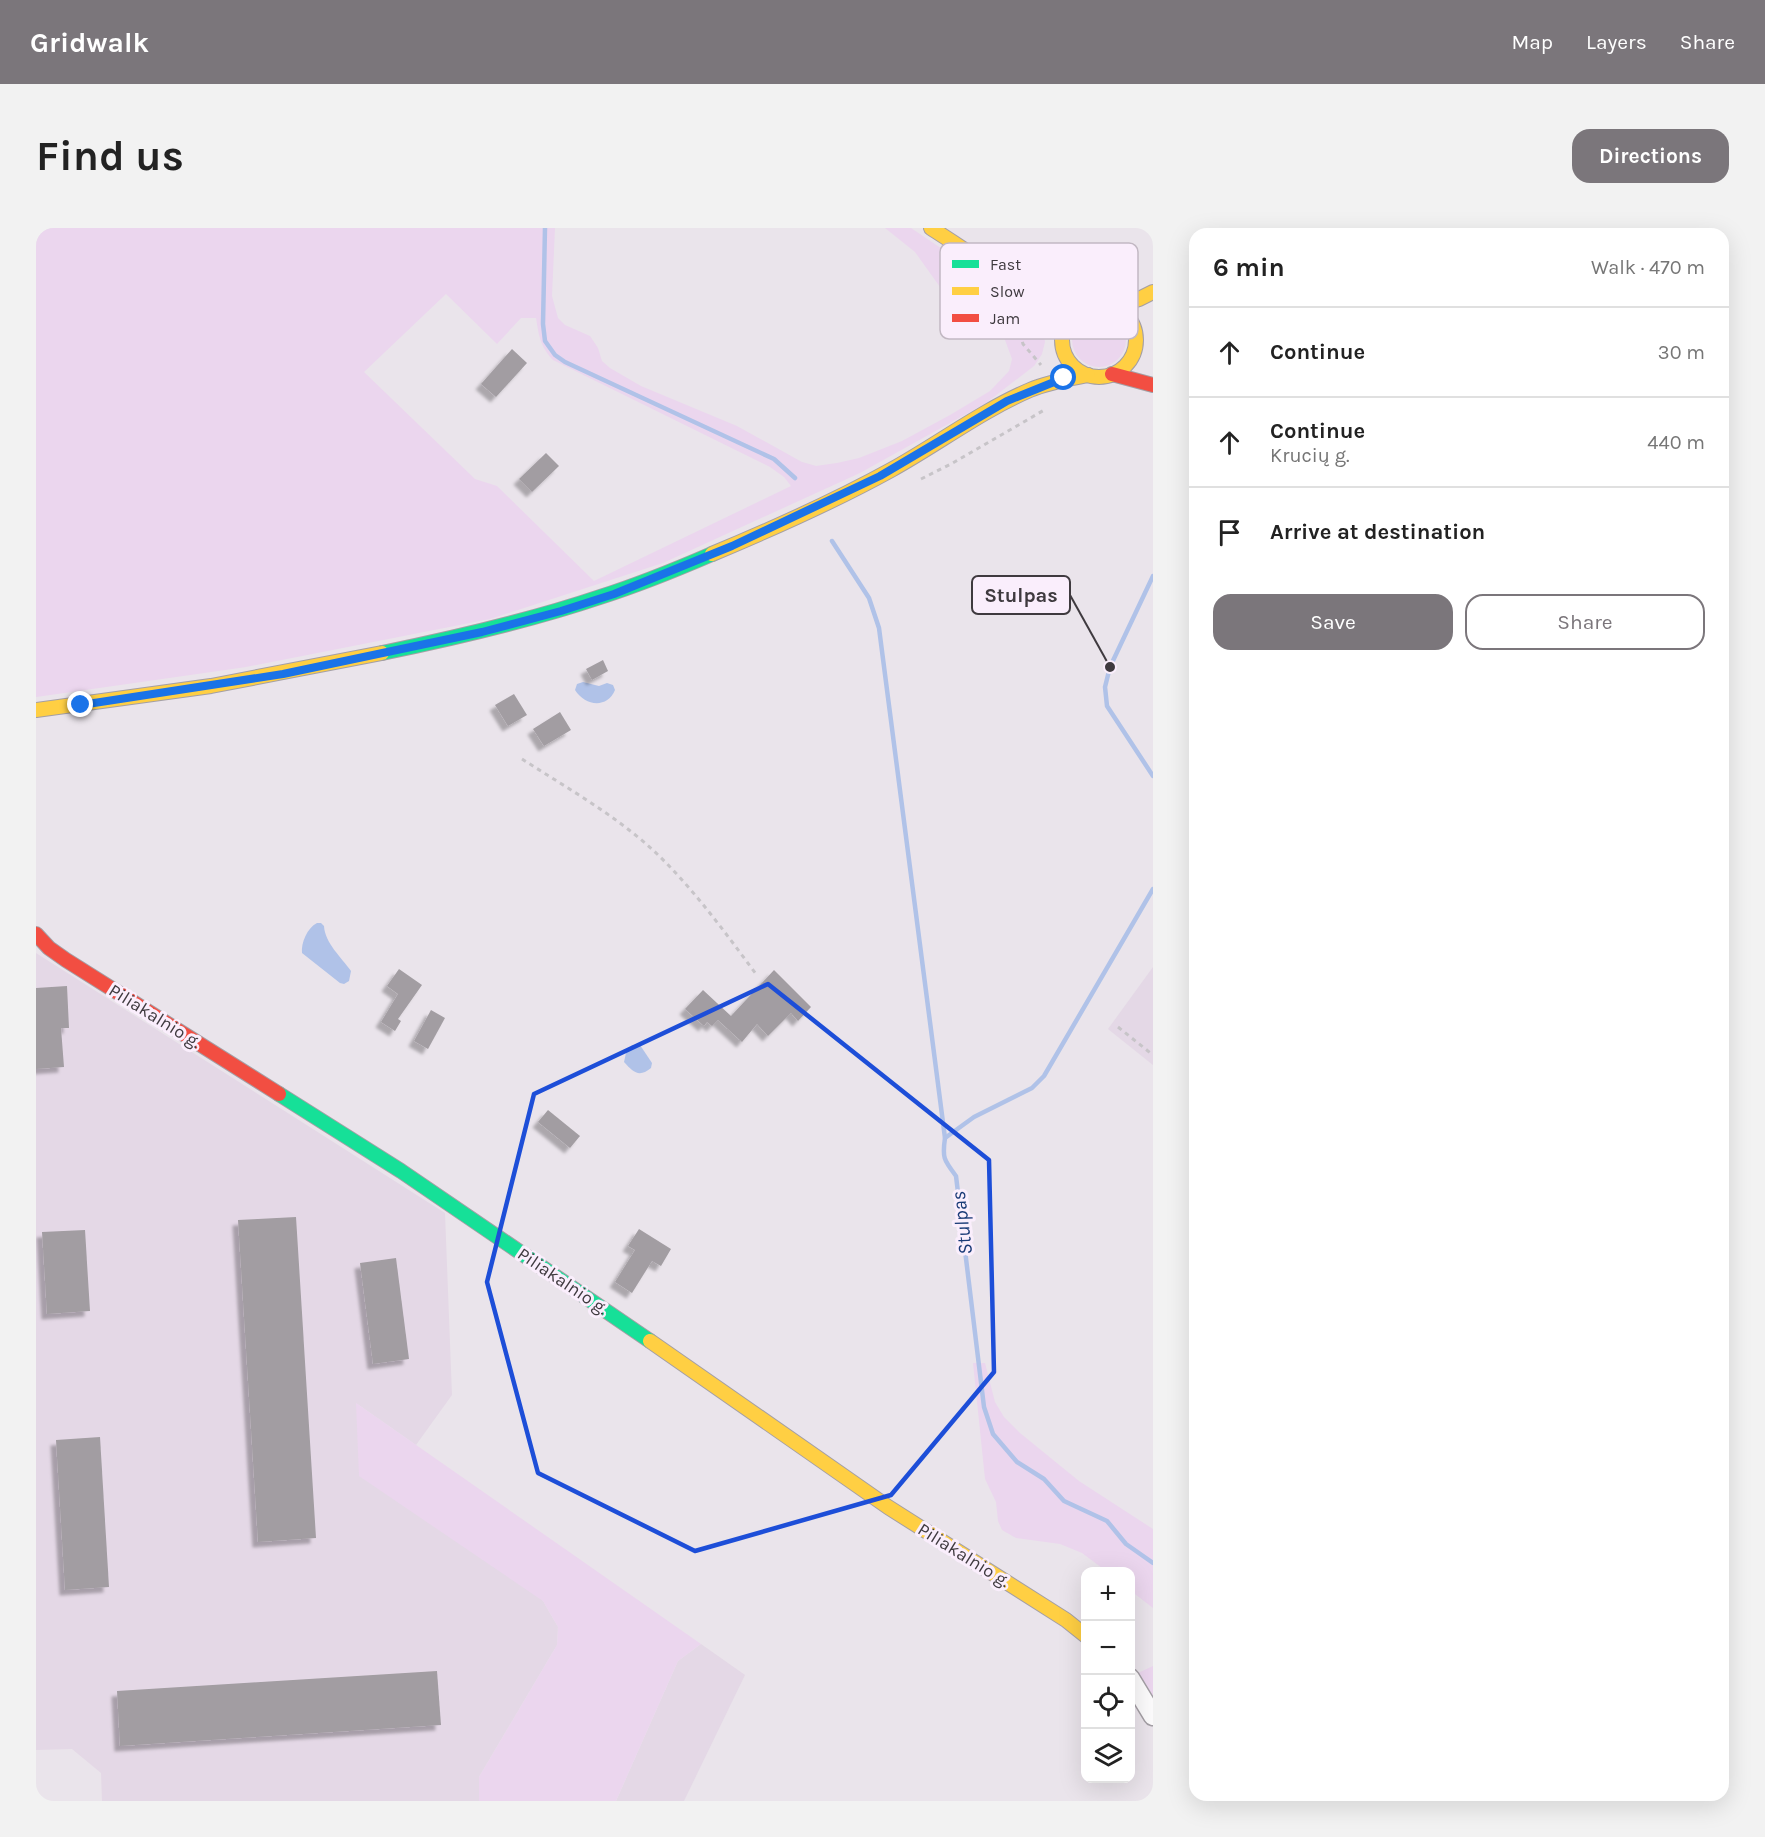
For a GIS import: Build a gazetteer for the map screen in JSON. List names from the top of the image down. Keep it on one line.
{"streets":{"main road":["Piliakalnio g."]},"water":["Stulpas"],"places":["Stulpas"],"legend":["Fast","Slow","Jam"],"page":{"header":"Gridwalk","nav":["Map","Layers","Share"],"buttons":["Directions",["Save","Share"]],"title":"Find us","heading":["6 min","Walk · 470 m"],"list":[["Continue","30 m"],["Continue","Krucių g.","440 m"],"Arrive at destination"],"map_buttons":["+","−"]}}
